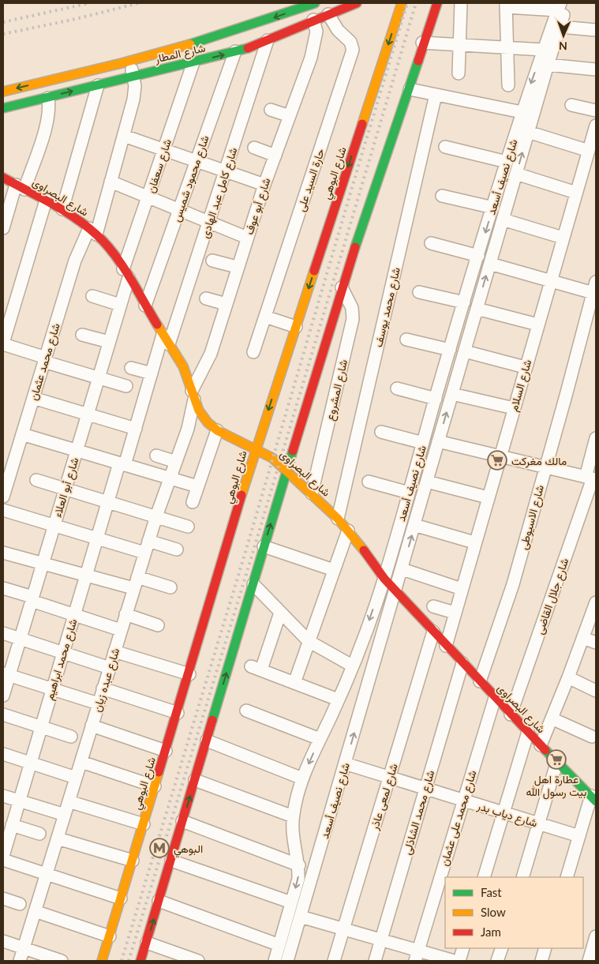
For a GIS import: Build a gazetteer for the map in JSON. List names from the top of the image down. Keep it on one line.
{"streets":{"street":["شارع المطار","شارع سعفان","شارع البوهي","شارع نصيف أسعد","شارع محمود شميس","حارة السيد على","شارع كامل عبد الهادى","شارع البصراوى","شارع أبو عوف","شارع محمد يوسف","شارع محمد عثمان","شارع السلام","شارع المشروع","شارع أبو العلاء","شارع الاسيوطى","شارع جلال القاضى","شارع محمد ابراهيم","شارع عبده زيان","شارع لمعى عاذر","شارع محمد الشاذلى","شارع دياب بدر","شارع محمد على عثمان"]},"crossings":[["شارع المطار","شارع سعفان"],["شارع المطار","شارع محمود شميس"],["شارع المطار","حارة السيد على"],["شارع المطار","شارع كامل عبد الهادى"],["شارع المطار","شارع أبو عوف"],["شارع المطار","شارع محمد عثمان"],["شارع سعفان","شارع البصراوى"],["شارع سعفان","شارع أبو العلاء"],["شارع البوهي","شارع البصراوى"],["شارع نصيف أسعد","شارع البصراوى"],["شارع نصيف أسعد","شارع دياب بدر"],["شارع محمود شميس","شارع البصراوى"],["شارع كامل عبد الهادى","شارع البصراوى"],["شارع كامل عبد الهادى","شارع محمد ابراهيم"],["شارع البصراوى","شارع أبو عوف"],["شارع البصراوى","شارع محمد يوسف"],["شارع البصراوى","شارع محمد عثمان"],["شارع البصراوى","شارع السلام"],["شارع البصراوى","شارع المشروع"],["شارع البصراوى","شارع أبو العلاء"],["شارع البصراوى","شارع الاسيوطى"],["شارع البصراوى","شارع جلال القاضى"],["شارع البصراوى","شارع محمد ابراهيم"],["شارع البصراوى","شارع عبده زيان"],["شارع البصراوى","شارع لمعى عاذر"],["شارع البصراوى","شارع محمد الشاذلى"],["شارع البصراوى","شارع محمد على عثمان"],["شارع أبو عوف","شارع عبده زيان"],["شارع لمعى عاذر","شارع دياب بدر"],["شارع محمد الشاذلى","شارع دياب بدر"],["شارع دياب بدر","شارع محمد على عثمان"]],"places":{"supermarket":["مالك مغركت","عطارة اهل بيت رسول الله"],"metro station":["البوهي"]},"legend":["Fast","Slow","Jam"],"north":"bottom"}
